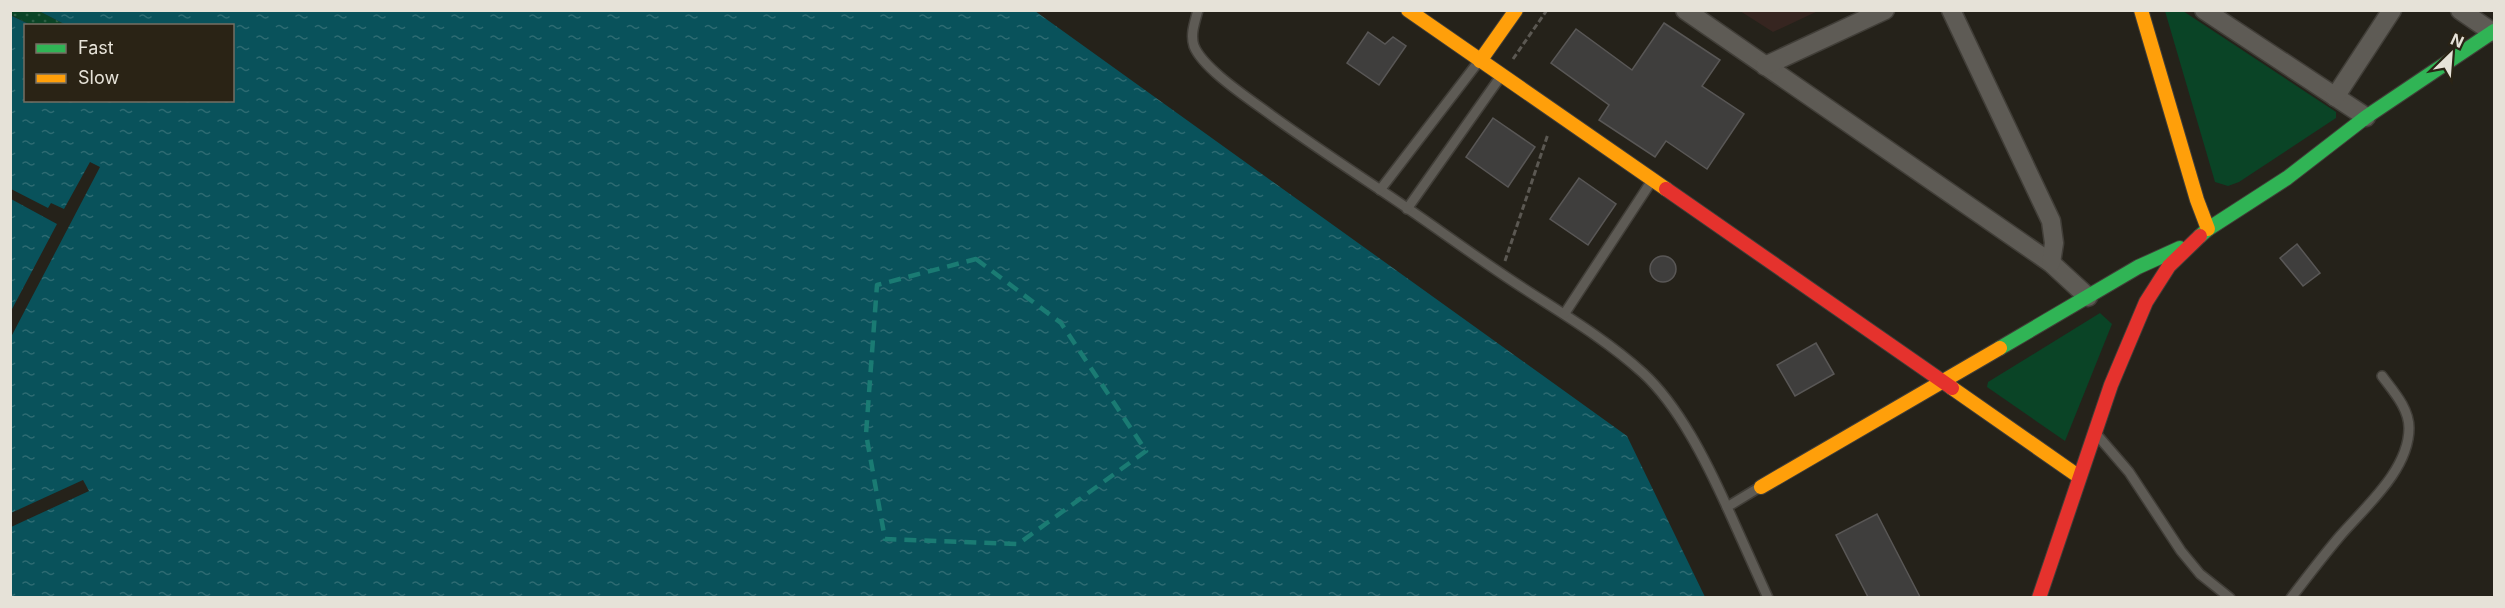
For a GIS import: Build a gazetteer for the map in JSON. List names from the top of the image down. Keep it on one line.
{"legend":["Fast","Slow"],"north":"top right"}
